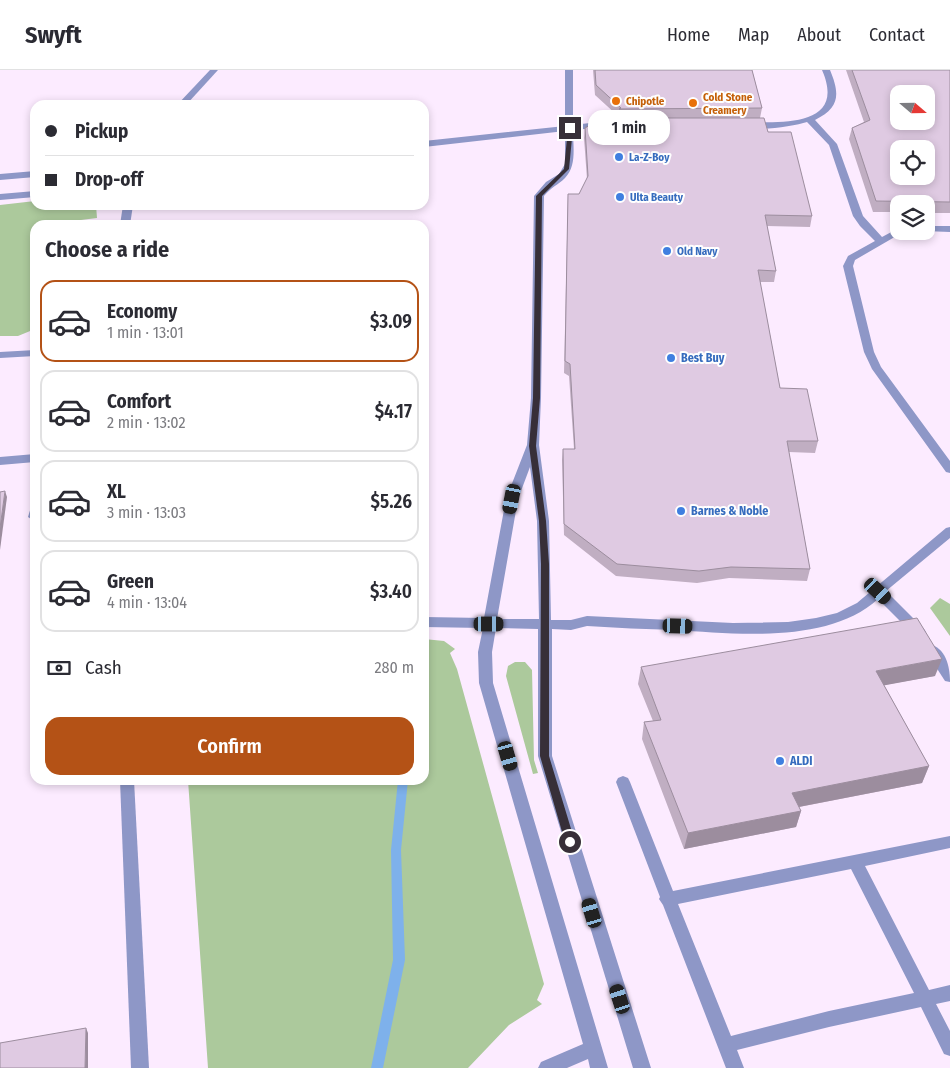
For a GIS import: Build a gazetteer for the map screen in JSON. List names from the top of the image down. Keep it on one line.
{"places":["Chipotle","Cold Stone Creamery","La-Z-Boy","Ulta Beauty","Old Navy","Best Buy","Barnes & Noble","ALDI"],"north":"right","page":{"header":"Swyft","nav":["Home","Map","About","Contact"],"banner":["Pickup","Drop-off"],"bubble":"1 min","heading":"Choose a ride","list":[{"name":"Economy","note":"1 min · 13:01","value":"$3.09"},{"name":"Comfort","note":"2 min · 13:02","value":"$4.17"},{"name":"XL","note":"3 min · 13:03","value":"$5.26"},{"name":"Green","note":"4 min · 13:04","value":"$3.40"}],"pay":["Cash","280 m"],"buttons":"Confirm"}}
